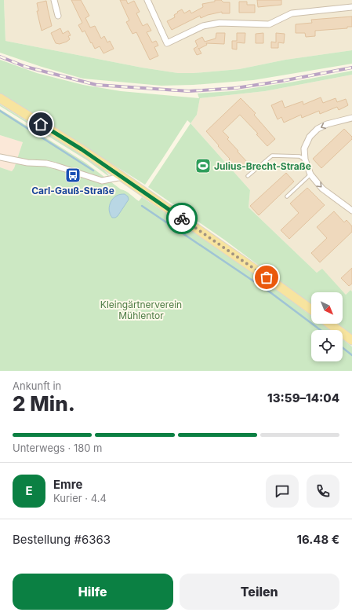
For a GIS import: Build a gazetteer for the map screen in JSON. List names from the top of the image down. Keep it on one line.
{"parks":["Kleingärtnerverein Mühlentor"],"places":{"sports":["Julius-Brecht-Straße"],"bus stop":["Carl-Gauß-Straße"]},"north":"bottom right","page":{"heading":["2 Min.","Ankunft in","13:59–14:04"],"panel":["Emre","Kurier · 4.4","Bestellung #6363","16.48 €"],"bar":"Unterwegs · 180 m","round":"E","buttons":["Hilfe","Teilen"]}}
